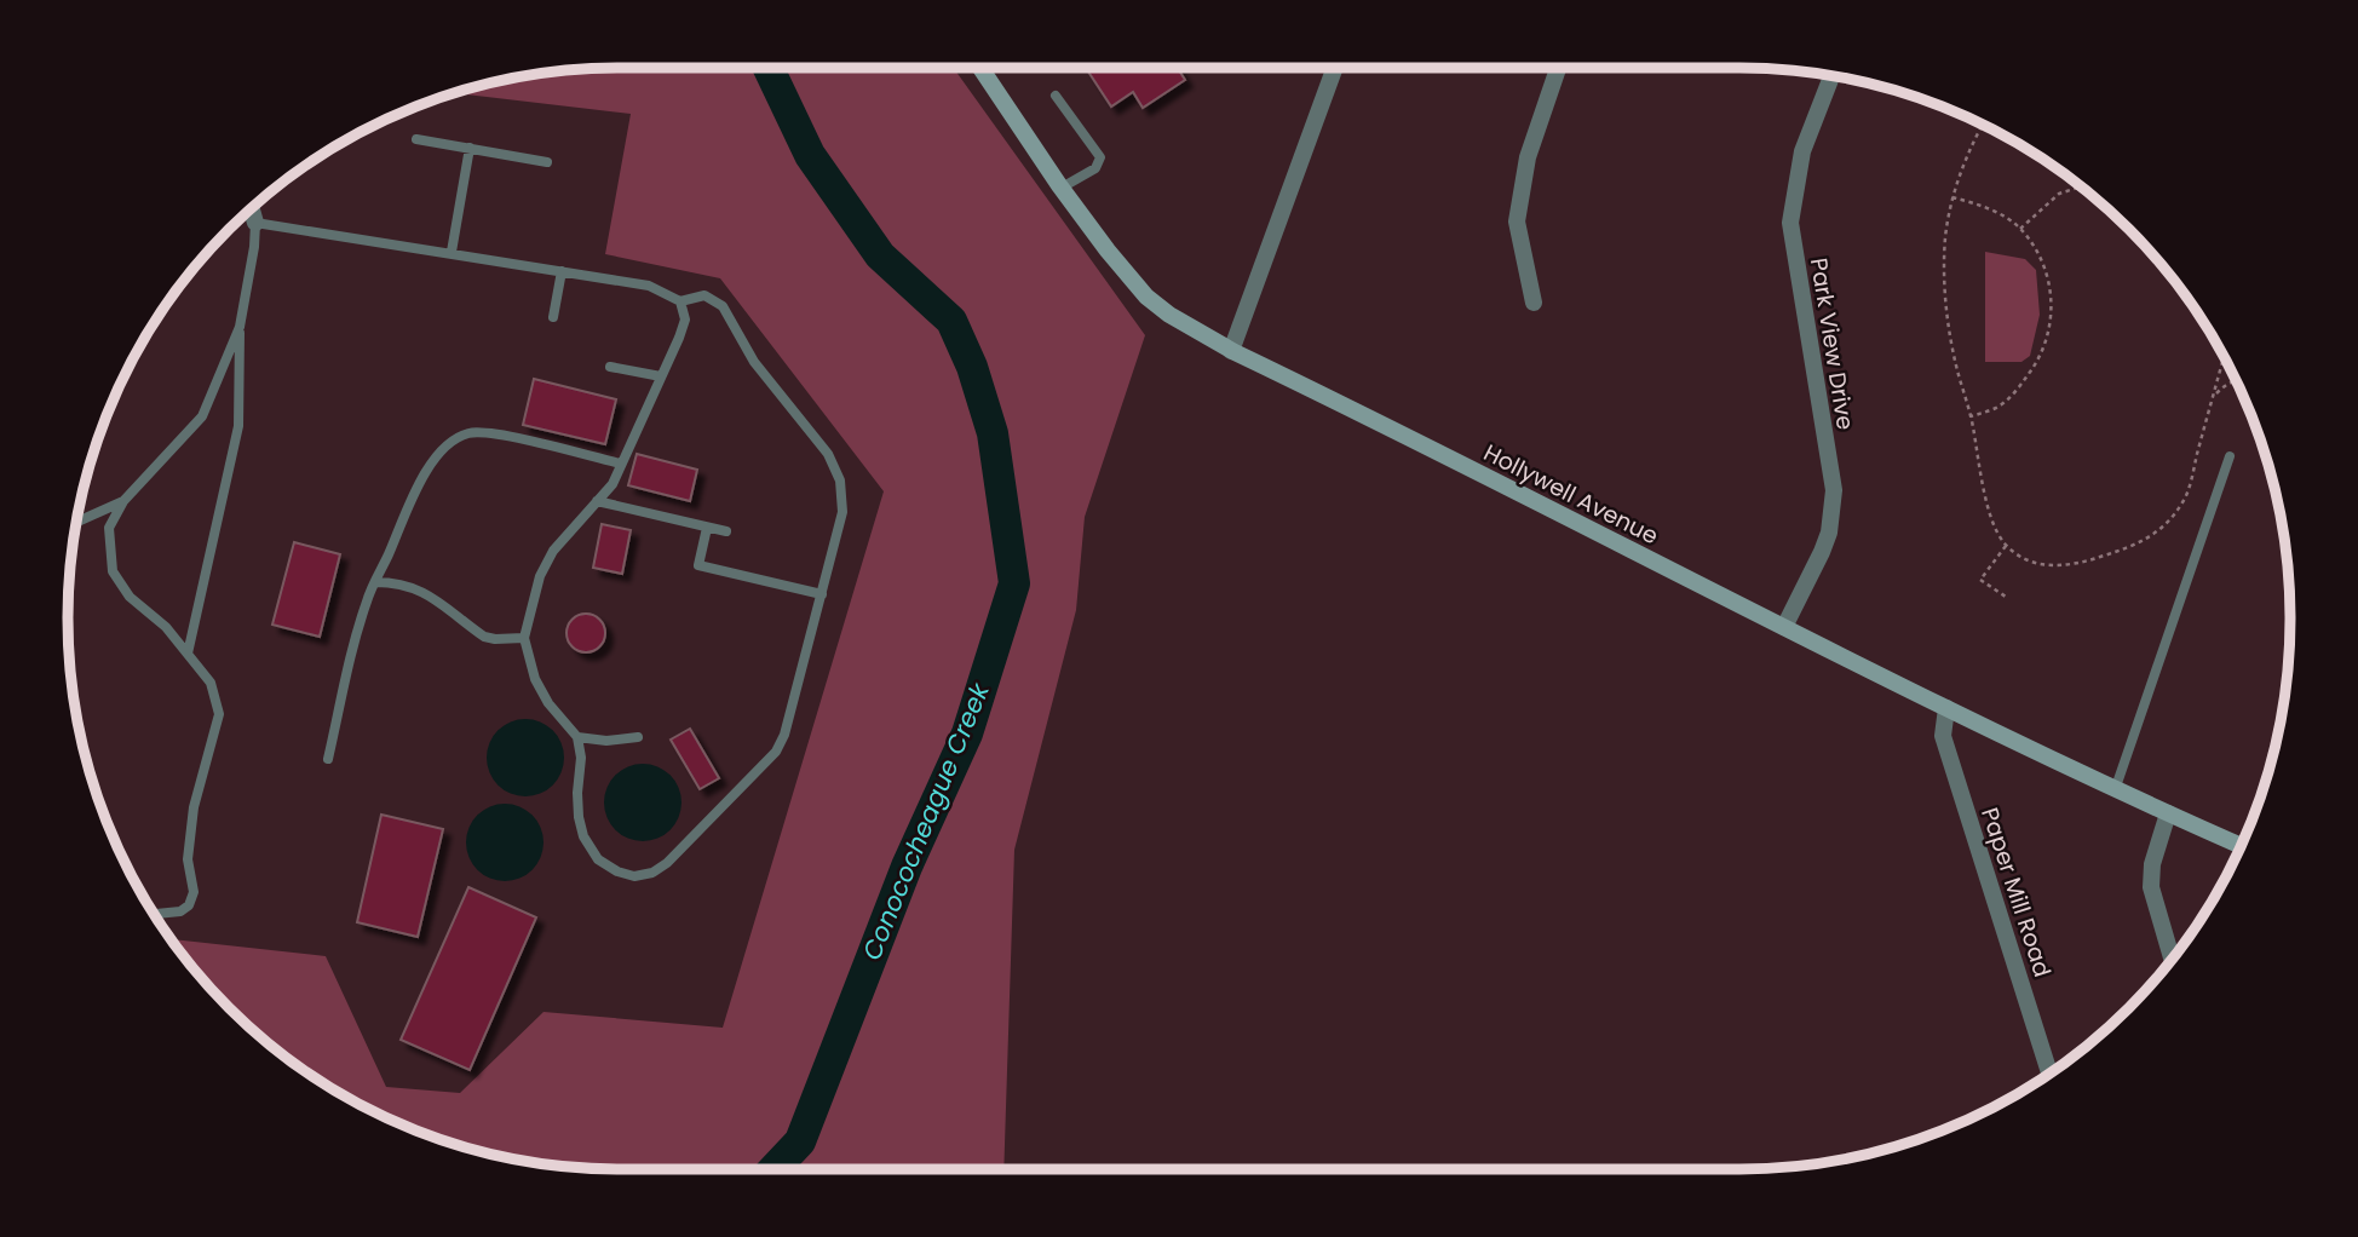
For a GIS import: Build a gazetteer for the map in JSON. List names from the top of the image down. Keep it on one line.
{"streets":{"street":["Park View Drive","Hollywell Avenue","Paper Mill Road"]},"crossings":[["Park View Drive","Hollywell Avenue"],["Hollywell Avenue","Paper Mill Road"]],"water":["Conococheague Creek"]}
